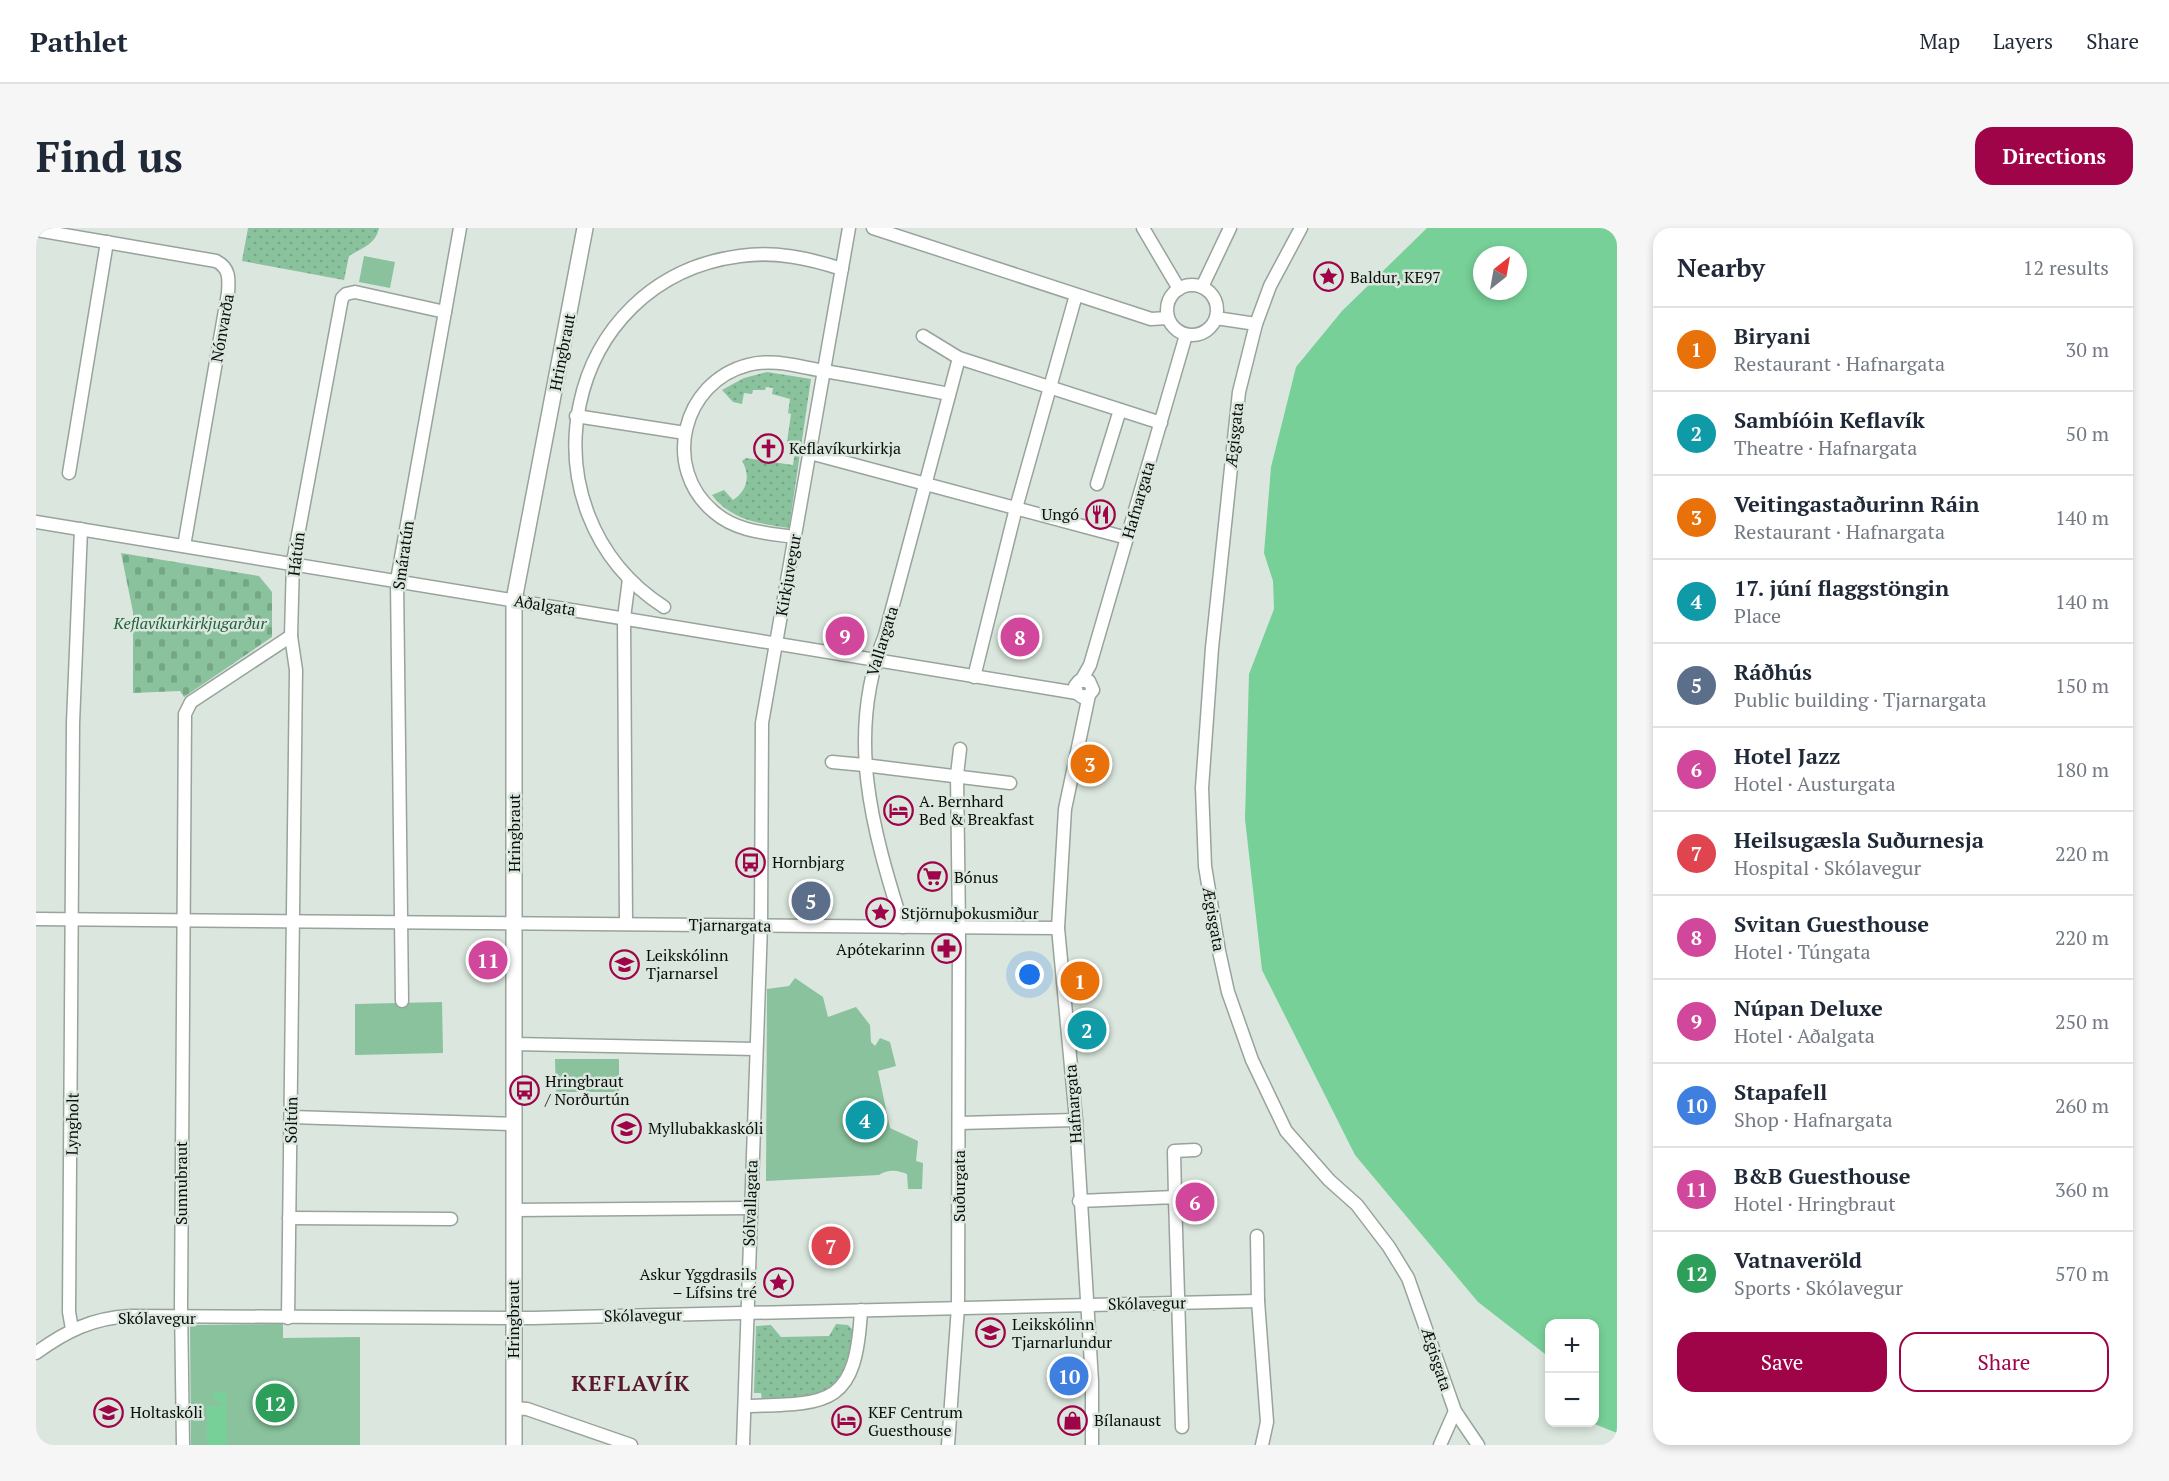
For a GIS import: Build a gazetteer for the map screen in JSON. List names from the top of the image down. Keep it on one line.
{"streets":{"main road":["Hringbraut"],"street":["Nónvarða","Ægisgata","Hafnargata","Hátún","Smáratún","Kirkjuvegur","Aðalgata","Vallargata","Tjarnargata","Sóltún","Lyngholt","Sunnubraut","Suðurgata","Sólvallagata","Skólavegur"]},"crossings":[["Nónvarða","Aðalgata"],["Hringbraut","Aðalgata"],["Hringbraut","Tjarnargata"],["Hringbraut","Skólavegur"],["Hafnargata","Aðalgata"],["Hafnargata","Tjarnargata"],["Hafnargata","Skólavegur"],["Hátún","Smáratún"],["Hátún","Aðalgata"],["Hátún","Tjarnargata"],["Hátún","Sóltún"],["Hátún","Sunnubraut"],["Smáratún","Aðalgata"],["Smáratún","Tjarnargata"],["Kirkjuvegur","Aðalgata"],["Kirkjuvegur","Tjarnargata"],["Kirkjuvegur","Sólvallagata"],["Aðalgata","Vallargata"],["Aðalgata","Lyngholt"],["Vallargata","Tjarnargata"],["Tjarnargata","Sóltún"],["Tjarnargata","Lyngholt"],["Tjarnargata","Sunnubraut"],["Tjarnargata","Suðurgata"],["Tjarnargata","Sólvallagata"],["Sóltún","Skólavegur"],["Lyngholt","Skólavegur"],["Sunnubraut","Skólavegur"],["Suðurgata","Skólavegur"],["Sólvallagata","Skólavegur"]],"districts":["KEFLAVÍK"],"parks":["Keflavíkurkirkjugarður"],"places":{"place":["Baldur, KE97","Stjörnuþokusmiður","Askur Yggdrasils – Lífsins tré"],"church":["Keflavíkurkirkja"],"restaurant":["Ungó"],"hotel":["A. Bernhard Bed & Breakfast","KEF Centrum Guesthouse"],"bus stop":["Hornbjarg","Hringbraut / Norðurtún"],"supermarket":["Bónus"],"pharmacy":["Apótekarinn"],"school or university":["Leikskólinn Tjarnarsel","Myllubakkaskóli","Leikskólinn Tjarnarlundur","Holtaskóli"],"shop":["Bílanaust"]},"north":"top right","page":{"header":"Pathlet","nav":["Map","Layers","Share"],"buttons":["Directions",["Save","Share"]],"title":"Find us","heading":["Nearby","12 results"],"list":[{"mark":"1","name":"Biryani","note":"Restaurant · Hafnargata","value":"30 m"},{"mark":"2","name":"Sambíóin Keflavík","note":"Theatre · Hafnargata","value":"50 m"},{"mark":"3","name":"Veitingastaðurinn Ráin","note":"Restaurant · Hafnargata","value":"140 m"},{"mark":"4","name":"17. júní flaggstöngin","note":"Place","value":"140 m"},{"mark":"5","name":"Ráðhús","note":"Public building · Tjarnargata","value":"150 m"},{"mark":"6","name":"Hotel Jazz","note":"Hotel · Austurgata","value":"180 m"},{"mark":"7","name":"Heilsugæsla Suðurnesja","note":"Hospital · Skólavegur","value":"220 m"},{"mark":"8","name":"Svitan Guesthouse","note":"Hotel · Túngata","value":"220 m"},{"mark":"9","name":"Núpan Deluxe","note":"Hotel · Aðalgata","value":"250 m"},{"mark":"10","name":"Stapafell","note":"Shop · Hafnargata","value":"260 m"},{"mark":"11","name":"B&B Guesthouse","note":"Hotel · Hringbraut","value":"360 m"},{"mark":"12","name":"Vatnaveröld","note":"Sports · Skólavegur","value":"570 m"}],"pins":["9","8","3","5","11","1","2","4","6","7","10","12"],"map_buttons":["+","−"]}}
